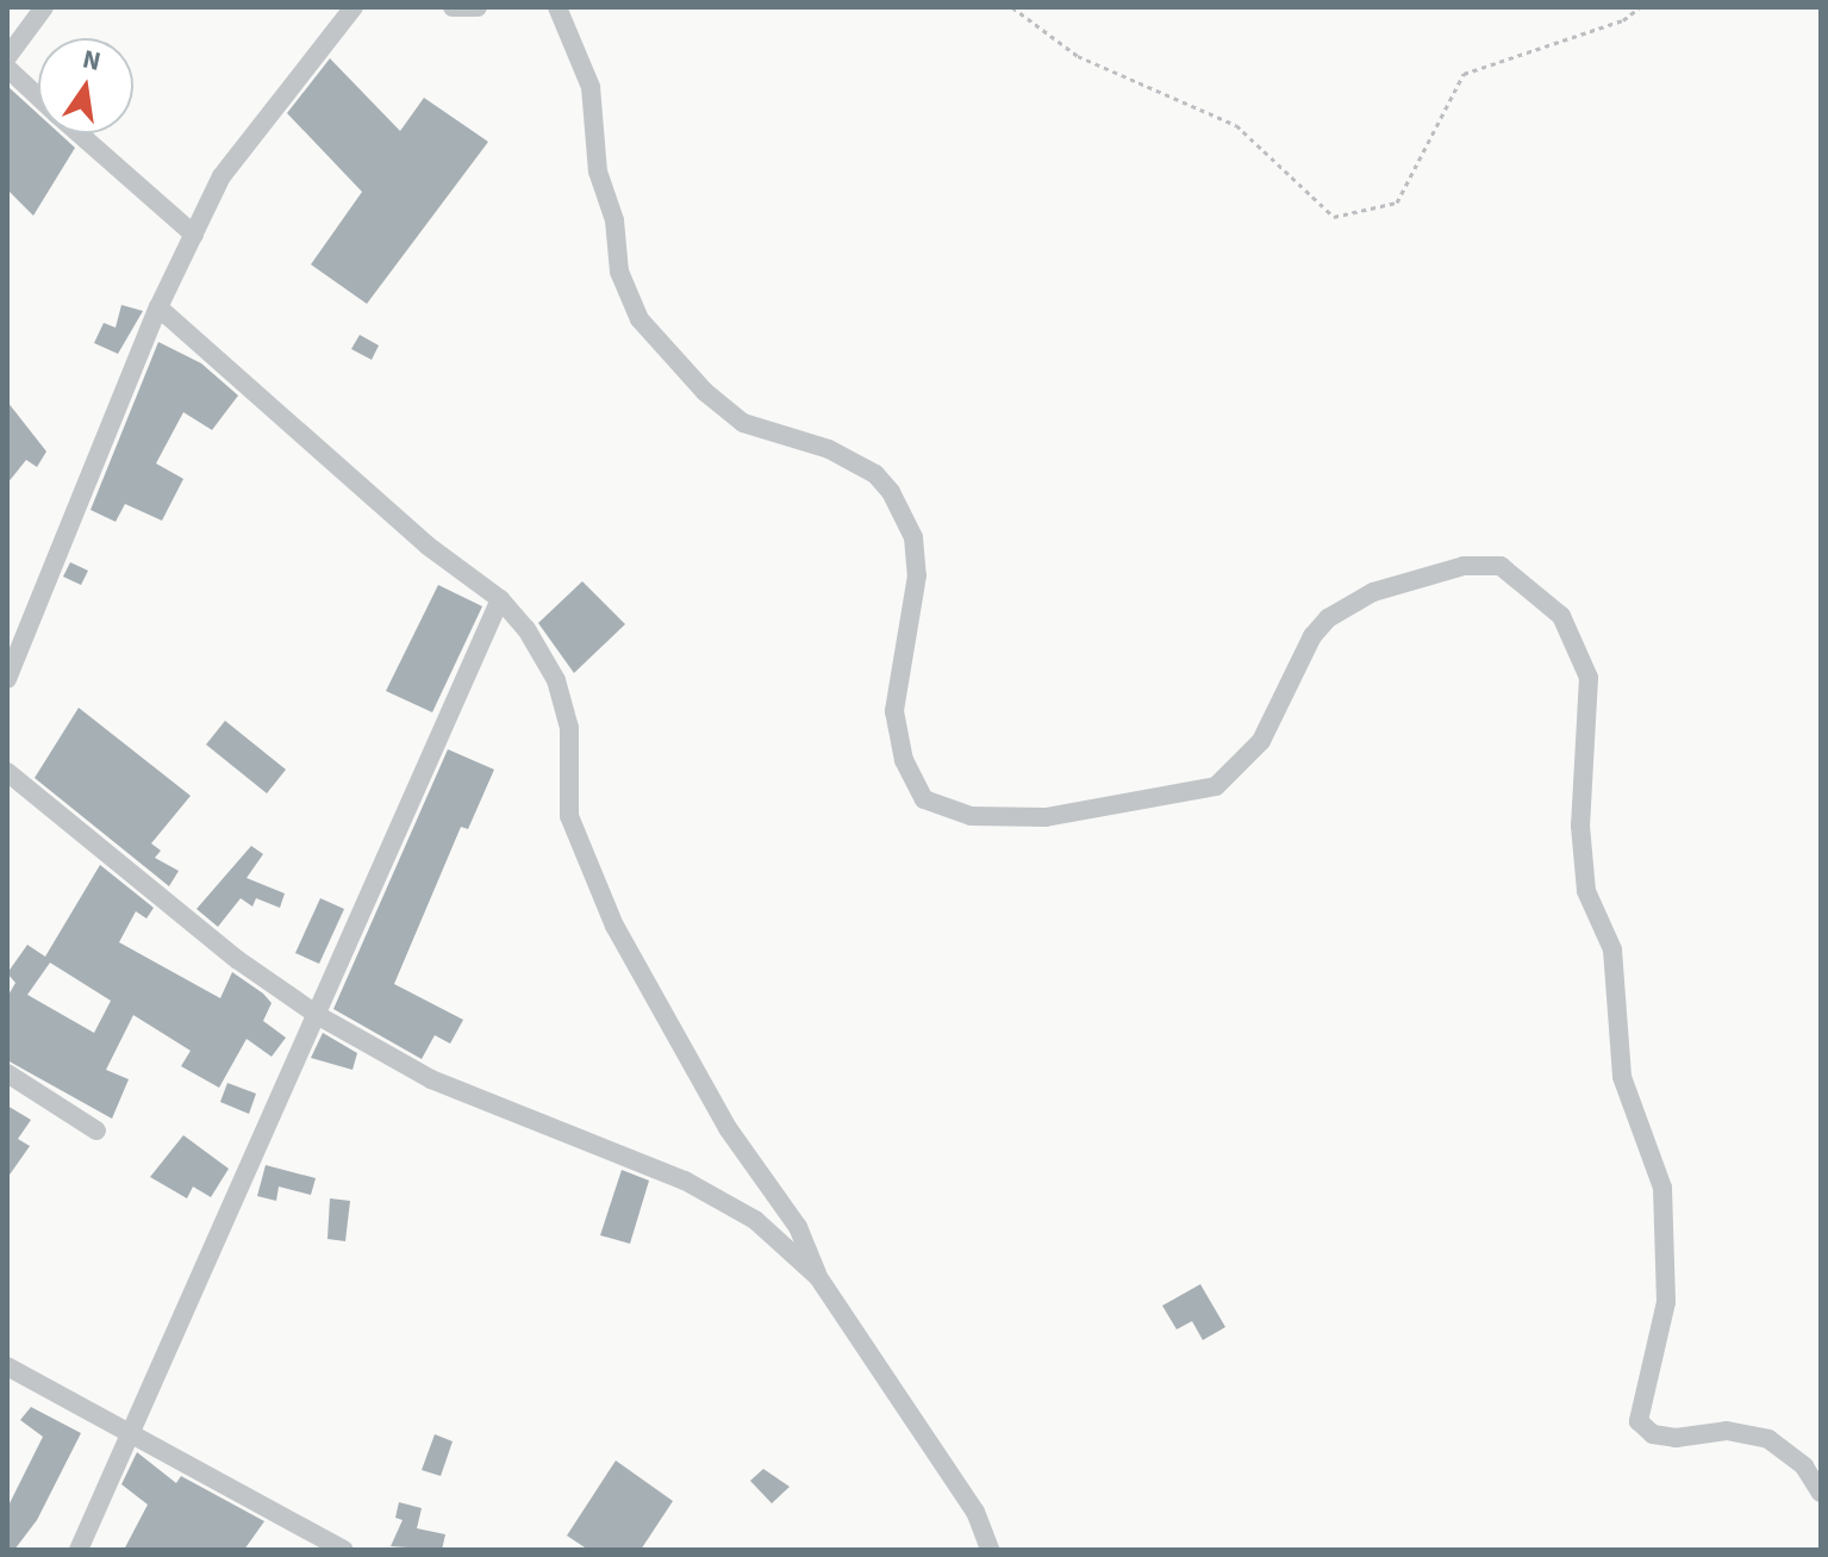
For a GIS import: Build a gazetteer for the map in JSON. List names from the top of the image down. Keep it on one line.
{"north":"top"}
